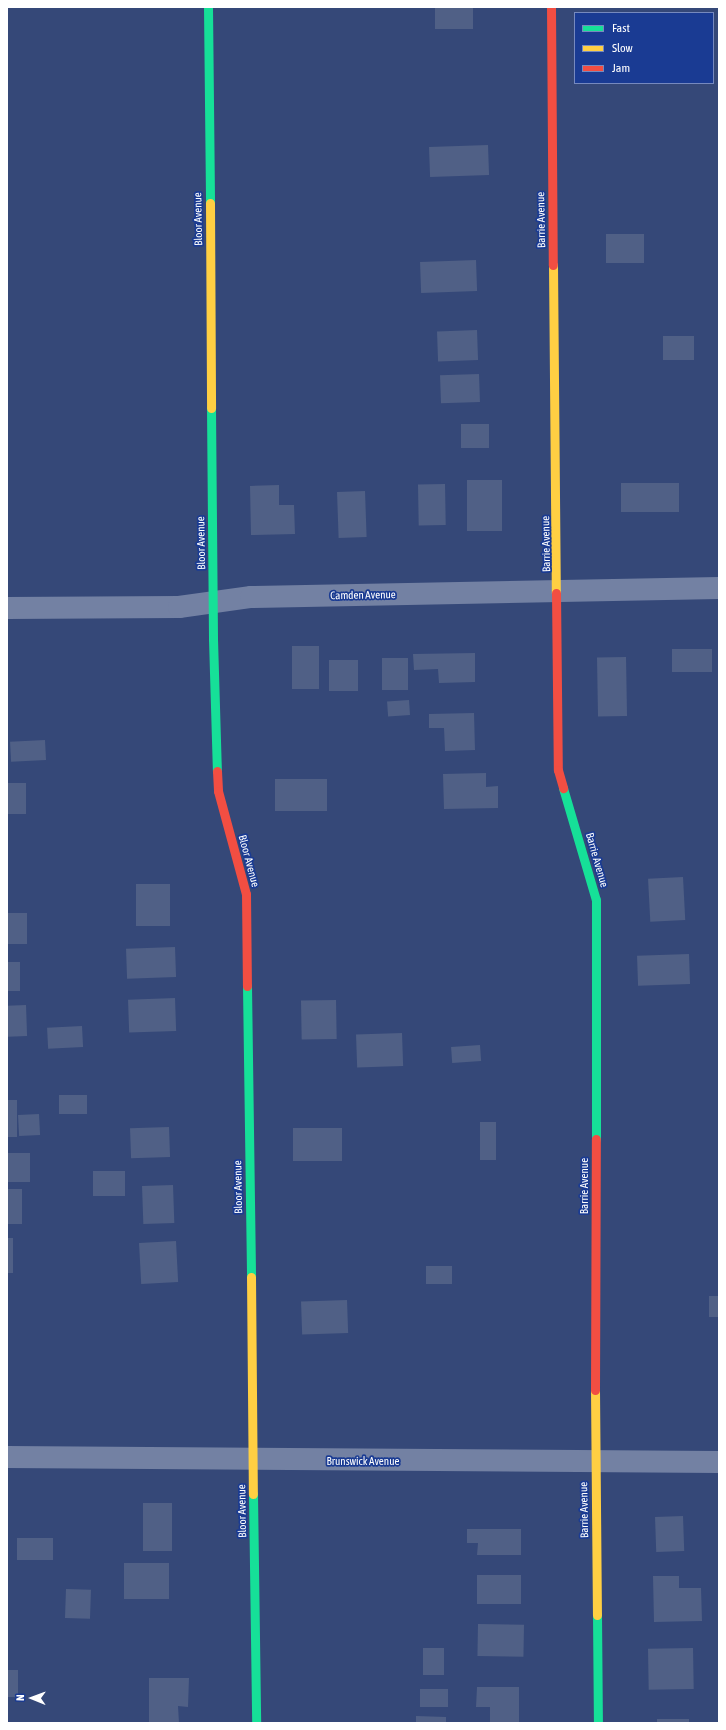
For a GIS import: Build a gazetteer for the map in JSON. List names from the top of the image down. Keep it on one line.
{"streets":{"street":["Bloor Avenue","Barrie Avenue","Camden Avenue","Brunswick Avenue"]},"crossings":[["Bloor Avenue","Camden Avenue"],["Bloor Avenue","Brunswick Avenue"],["Barrie Avenue","Camden Avenue"],["Barrie Avenue","Brunswick Avenue"]],"legend":["Fast","Slow","Jam"],"north":"left"}
